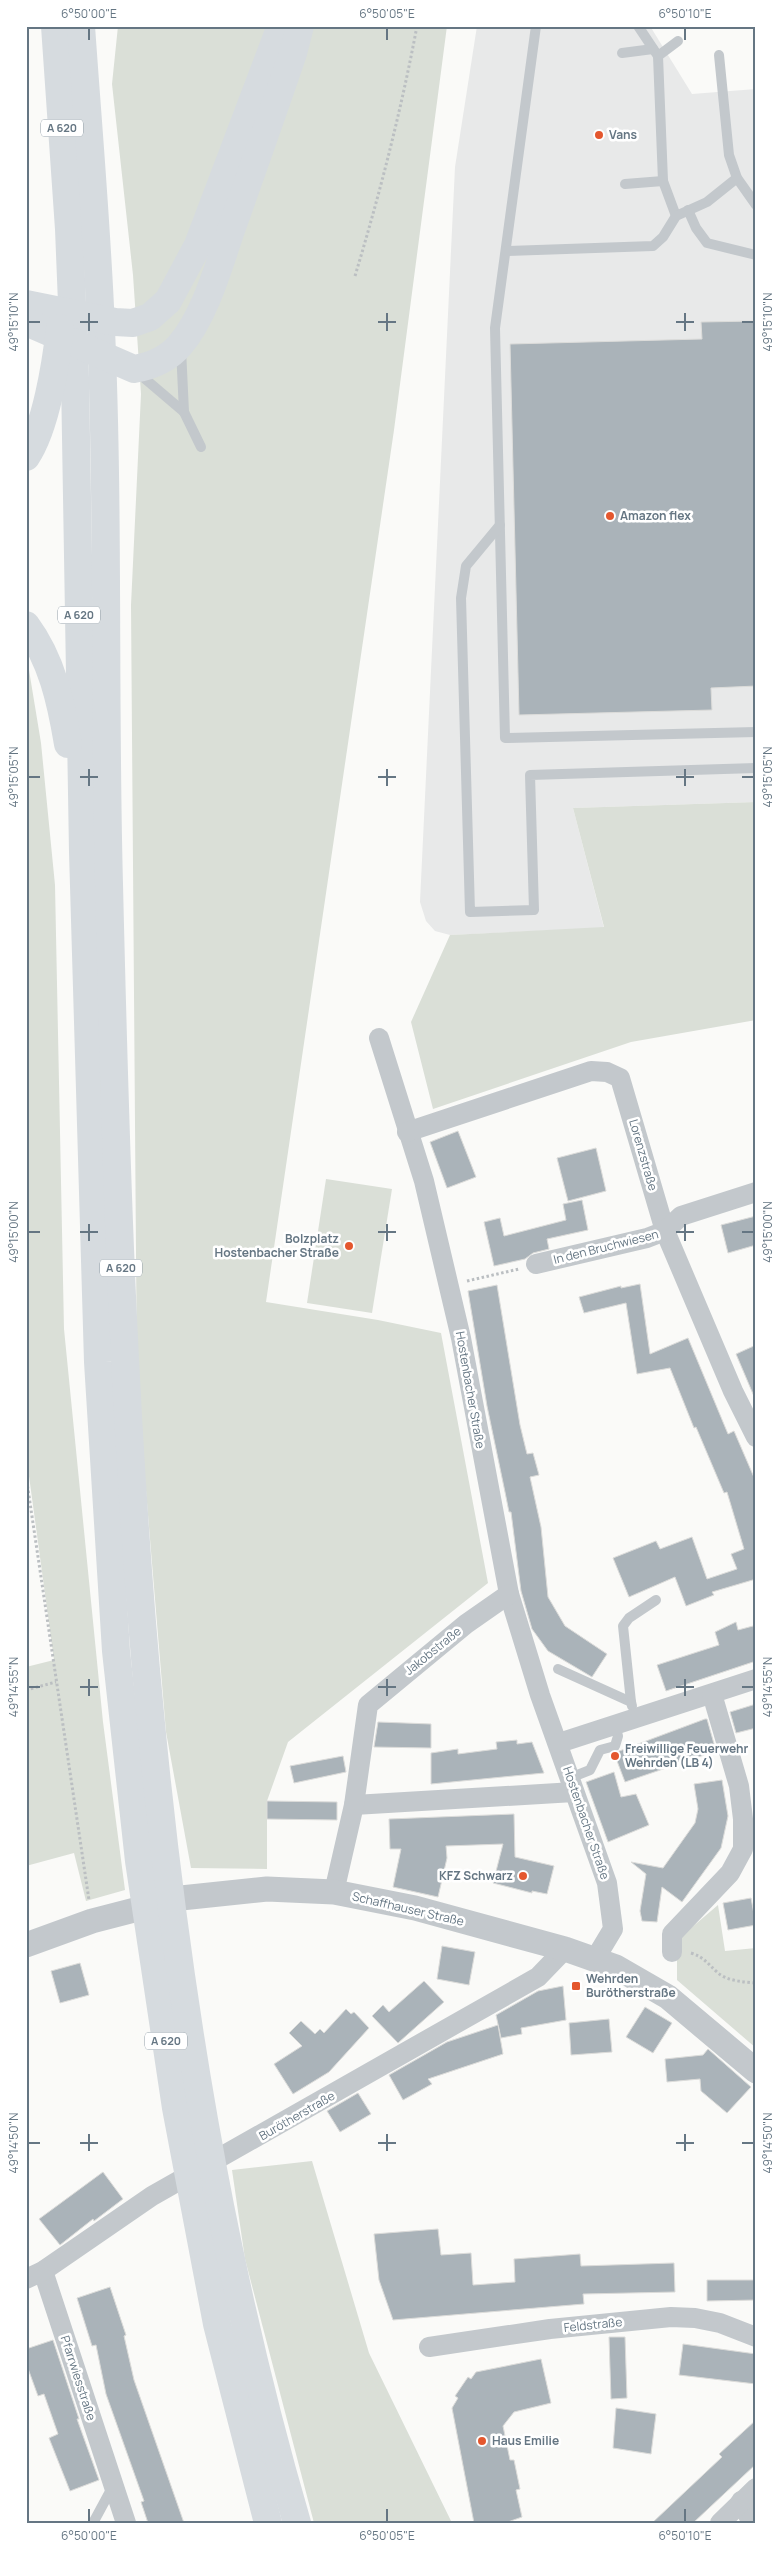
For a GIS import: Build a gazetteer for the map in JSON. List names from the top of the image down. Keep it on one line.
{"streets":{"highway":["A 620"],"street":["Lorenzstraße","In den Bruchwiesen","Hostenbacher Straße","Jakobstraße","Schaffhauser Straße","Burötherstraße","Feldstraße","Pfarrwiesstraße"]},"crossings":[["Lorenzstraße","In den Bruchwiesen"],["Lorenzstraße","Hostenbacher Straße"],["Hostenbacher Straße","Jakobstraße"],["Hostenbacher Straße","Schaffhauser Straße"],["Jakobstraße","Schaffhauser Straße"],["Schaffhauser Straße","Burötherstraße"],["Burötherstraße","Pfarrwiesstraße"]],"places":{"other":["Vans","Amazon flex","Bolzplatz Hostenbacher Straße","Freiwillige Feuerwehr Wehrden (LB 4)","KFZ Schwarz","Haus Emilie"],"transit":["Wehrden Burötherstraße"]},"coordinates":["6°50'00\"E","6°50'05\"E","6°50'10\"E","49°15'10\"N","49°15'05\"N","49°15'00\"N","49°14'55\"N","49°14'50\"N"]}
